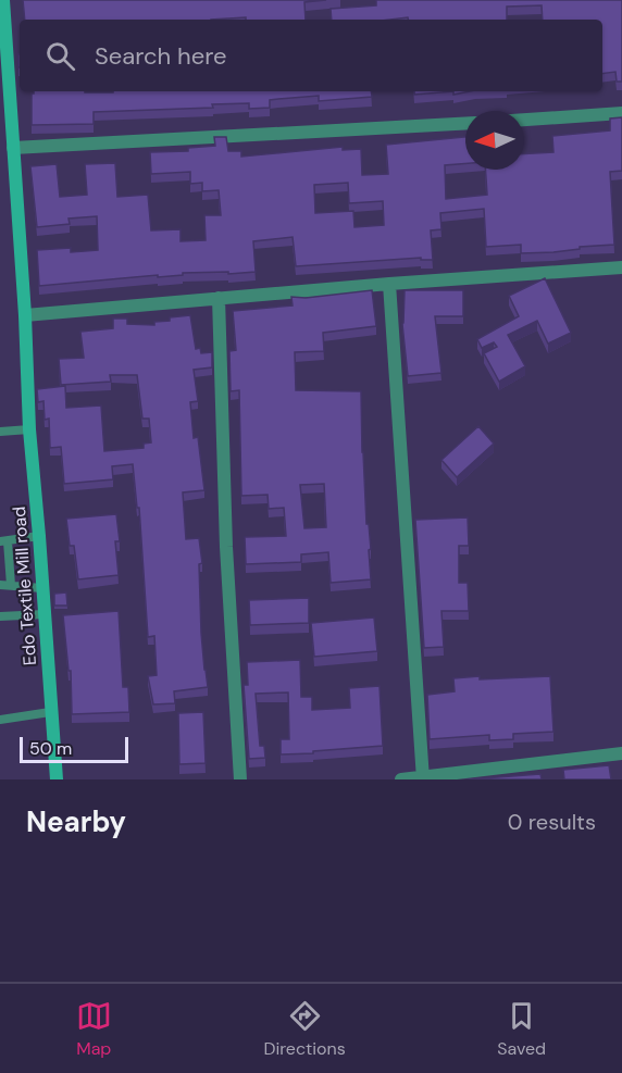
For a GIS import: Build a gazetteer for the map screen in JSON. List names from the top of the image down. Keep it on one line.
{"streets":{"street":["Edo Textile Mill road"]},"scale_bar":"50 m","north":"left","page":{"search":"Search here","scale":"50 m","heading":["Nearby","0 results"],"nav":["Map","Directions","Saved"]}}
